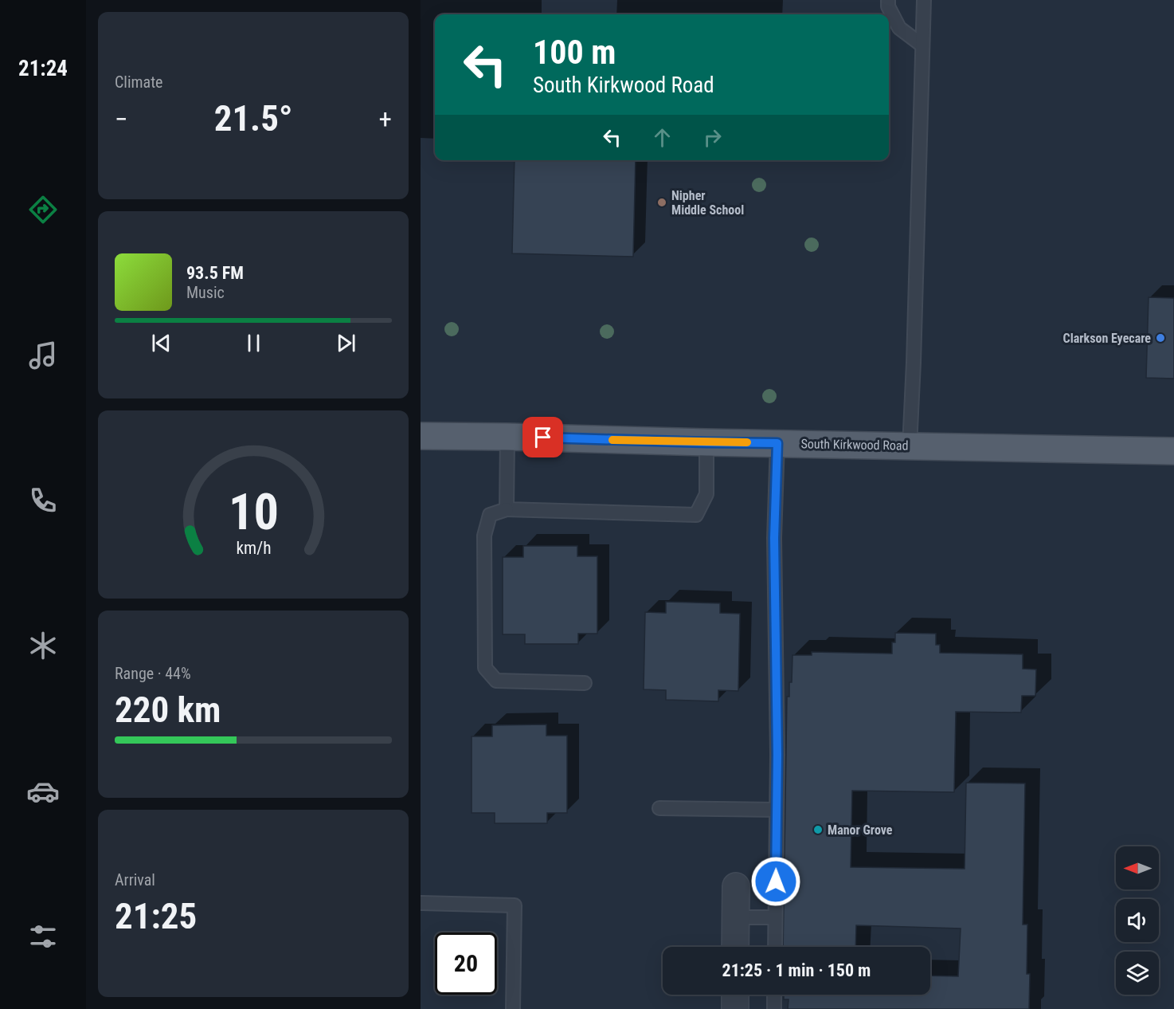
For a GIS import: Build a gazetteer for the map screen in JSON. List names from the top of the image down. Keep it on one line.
{"streets":{"main road":["South Kirkwood Road"]},"places":["Nipher Middle School","Clarkson Eyecare","Manor Grove"],"north":"left","page":{"tabs":"21:24","tile":["Climate",["Range · 44%","220 km"],["Arrival","21:25"]],"turn":["100 m","South Kirkwood Road"],"heat":["−","21.5°","+"],"song":["93.5 FM","Music"],"limit":"20","trip":"21:25 · 1 min · 150 m","gauge":["10","km/h"]}}
